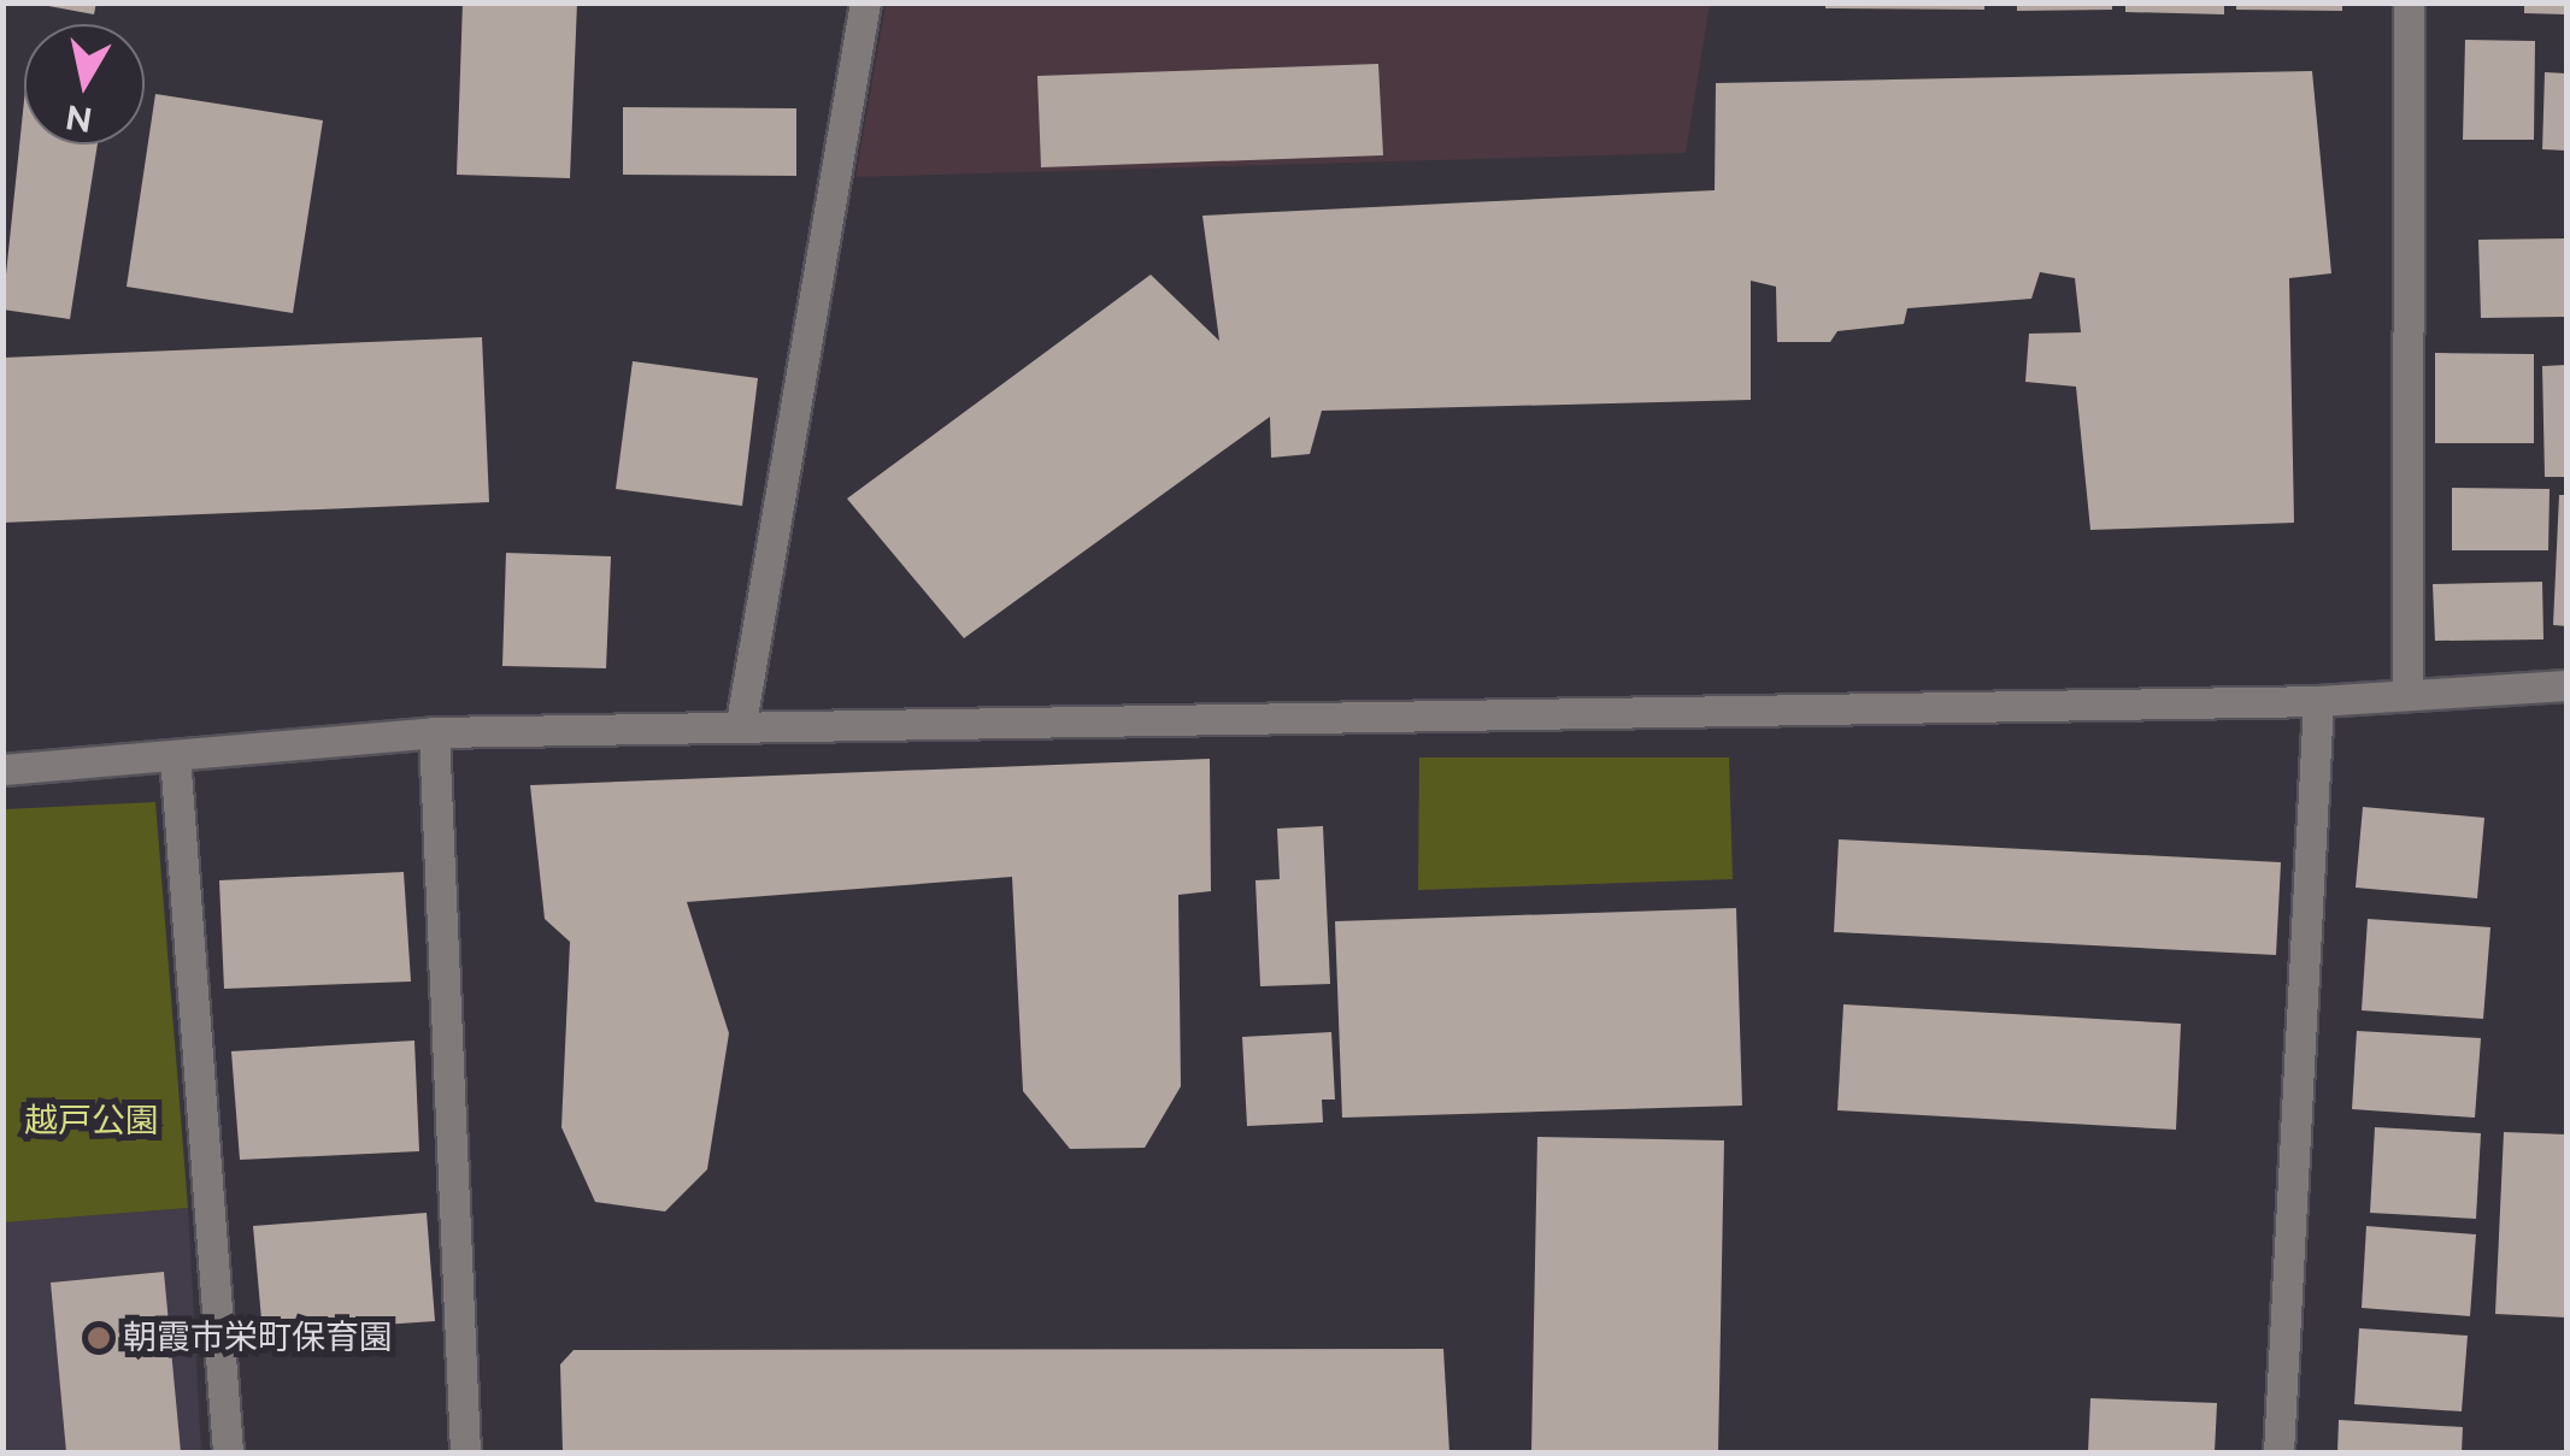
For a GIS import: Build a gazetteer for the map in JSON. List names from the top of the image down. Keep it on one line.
{"parks":["越戸公園"],"places":["朝霞市栄町保育園"],"north":"bottom"}
